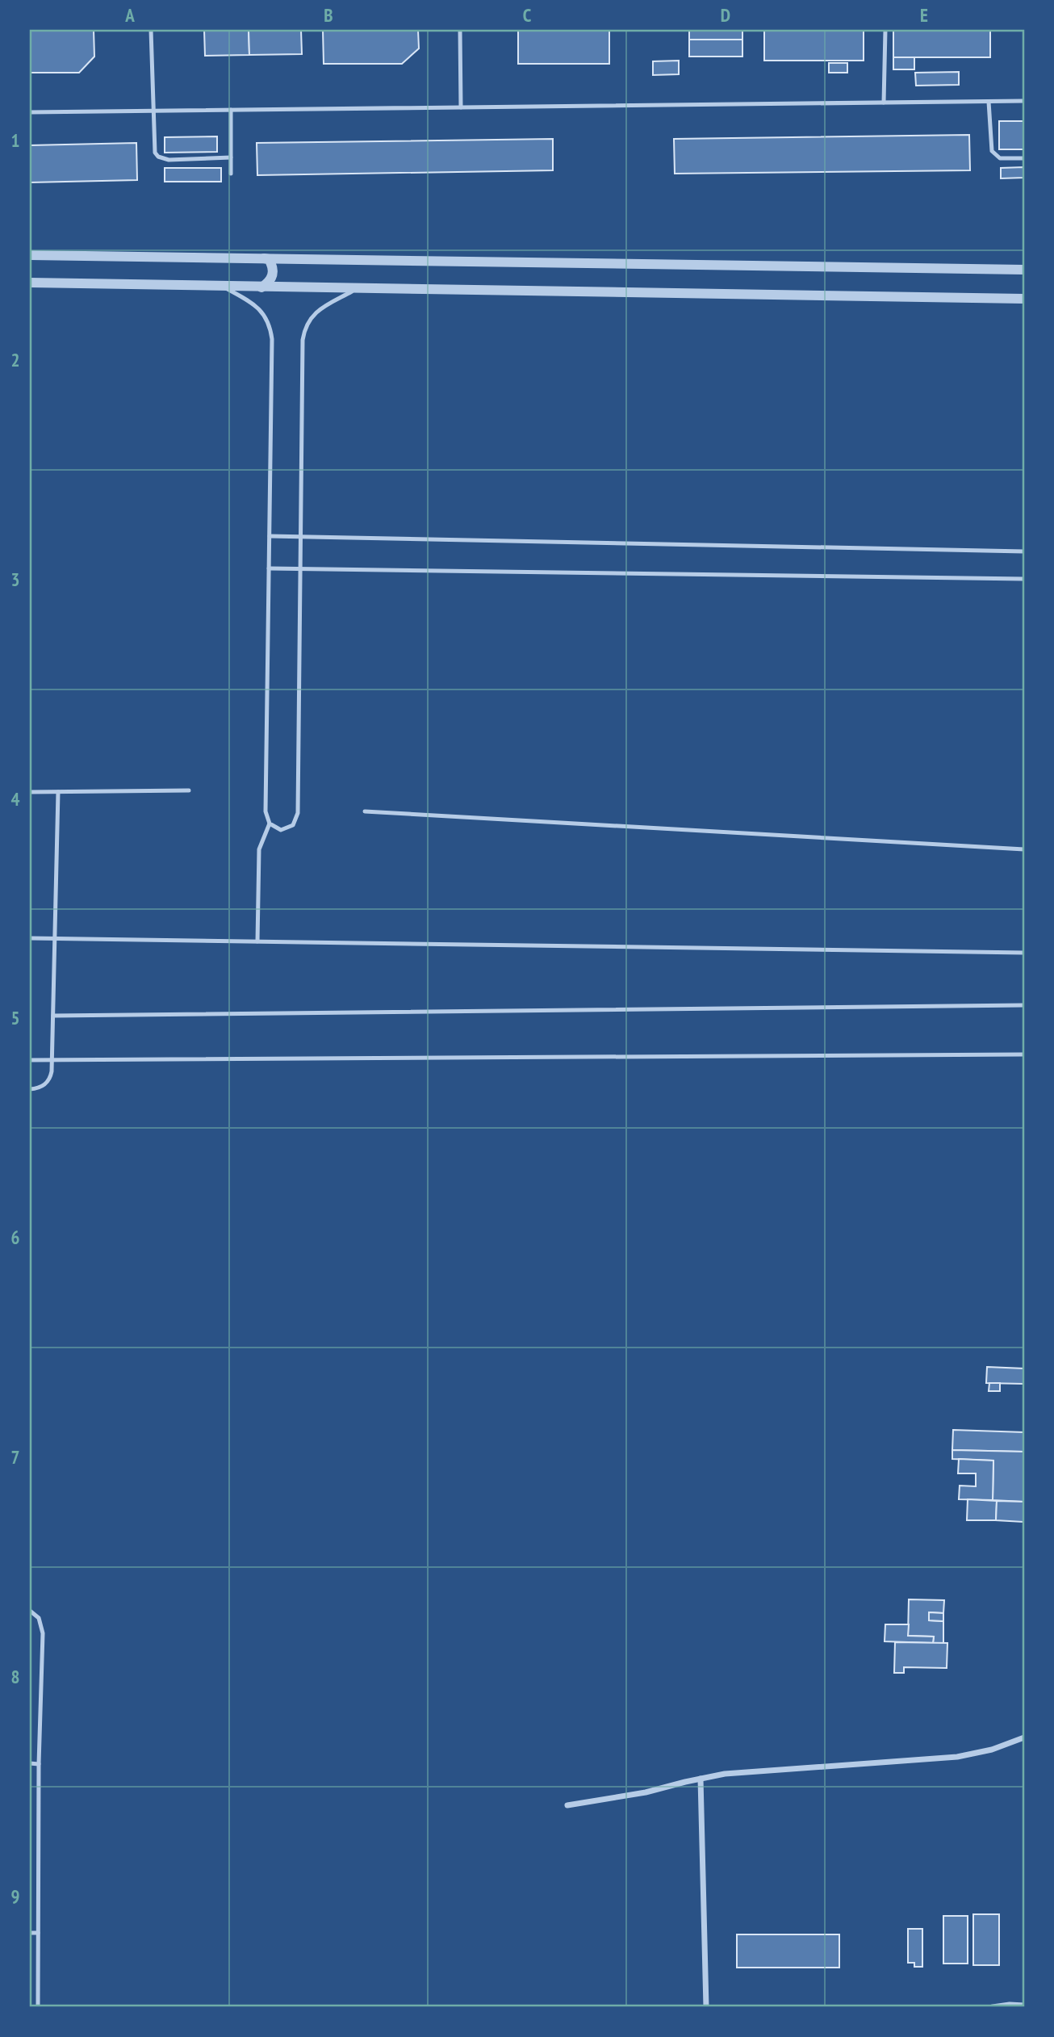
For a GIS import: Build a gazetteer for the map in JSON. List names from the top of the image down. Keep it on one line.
{"grid":{"columns":["A","B","C","D","E"],"rows":["1","2","3","4","5","6","7","8","9"]}}
